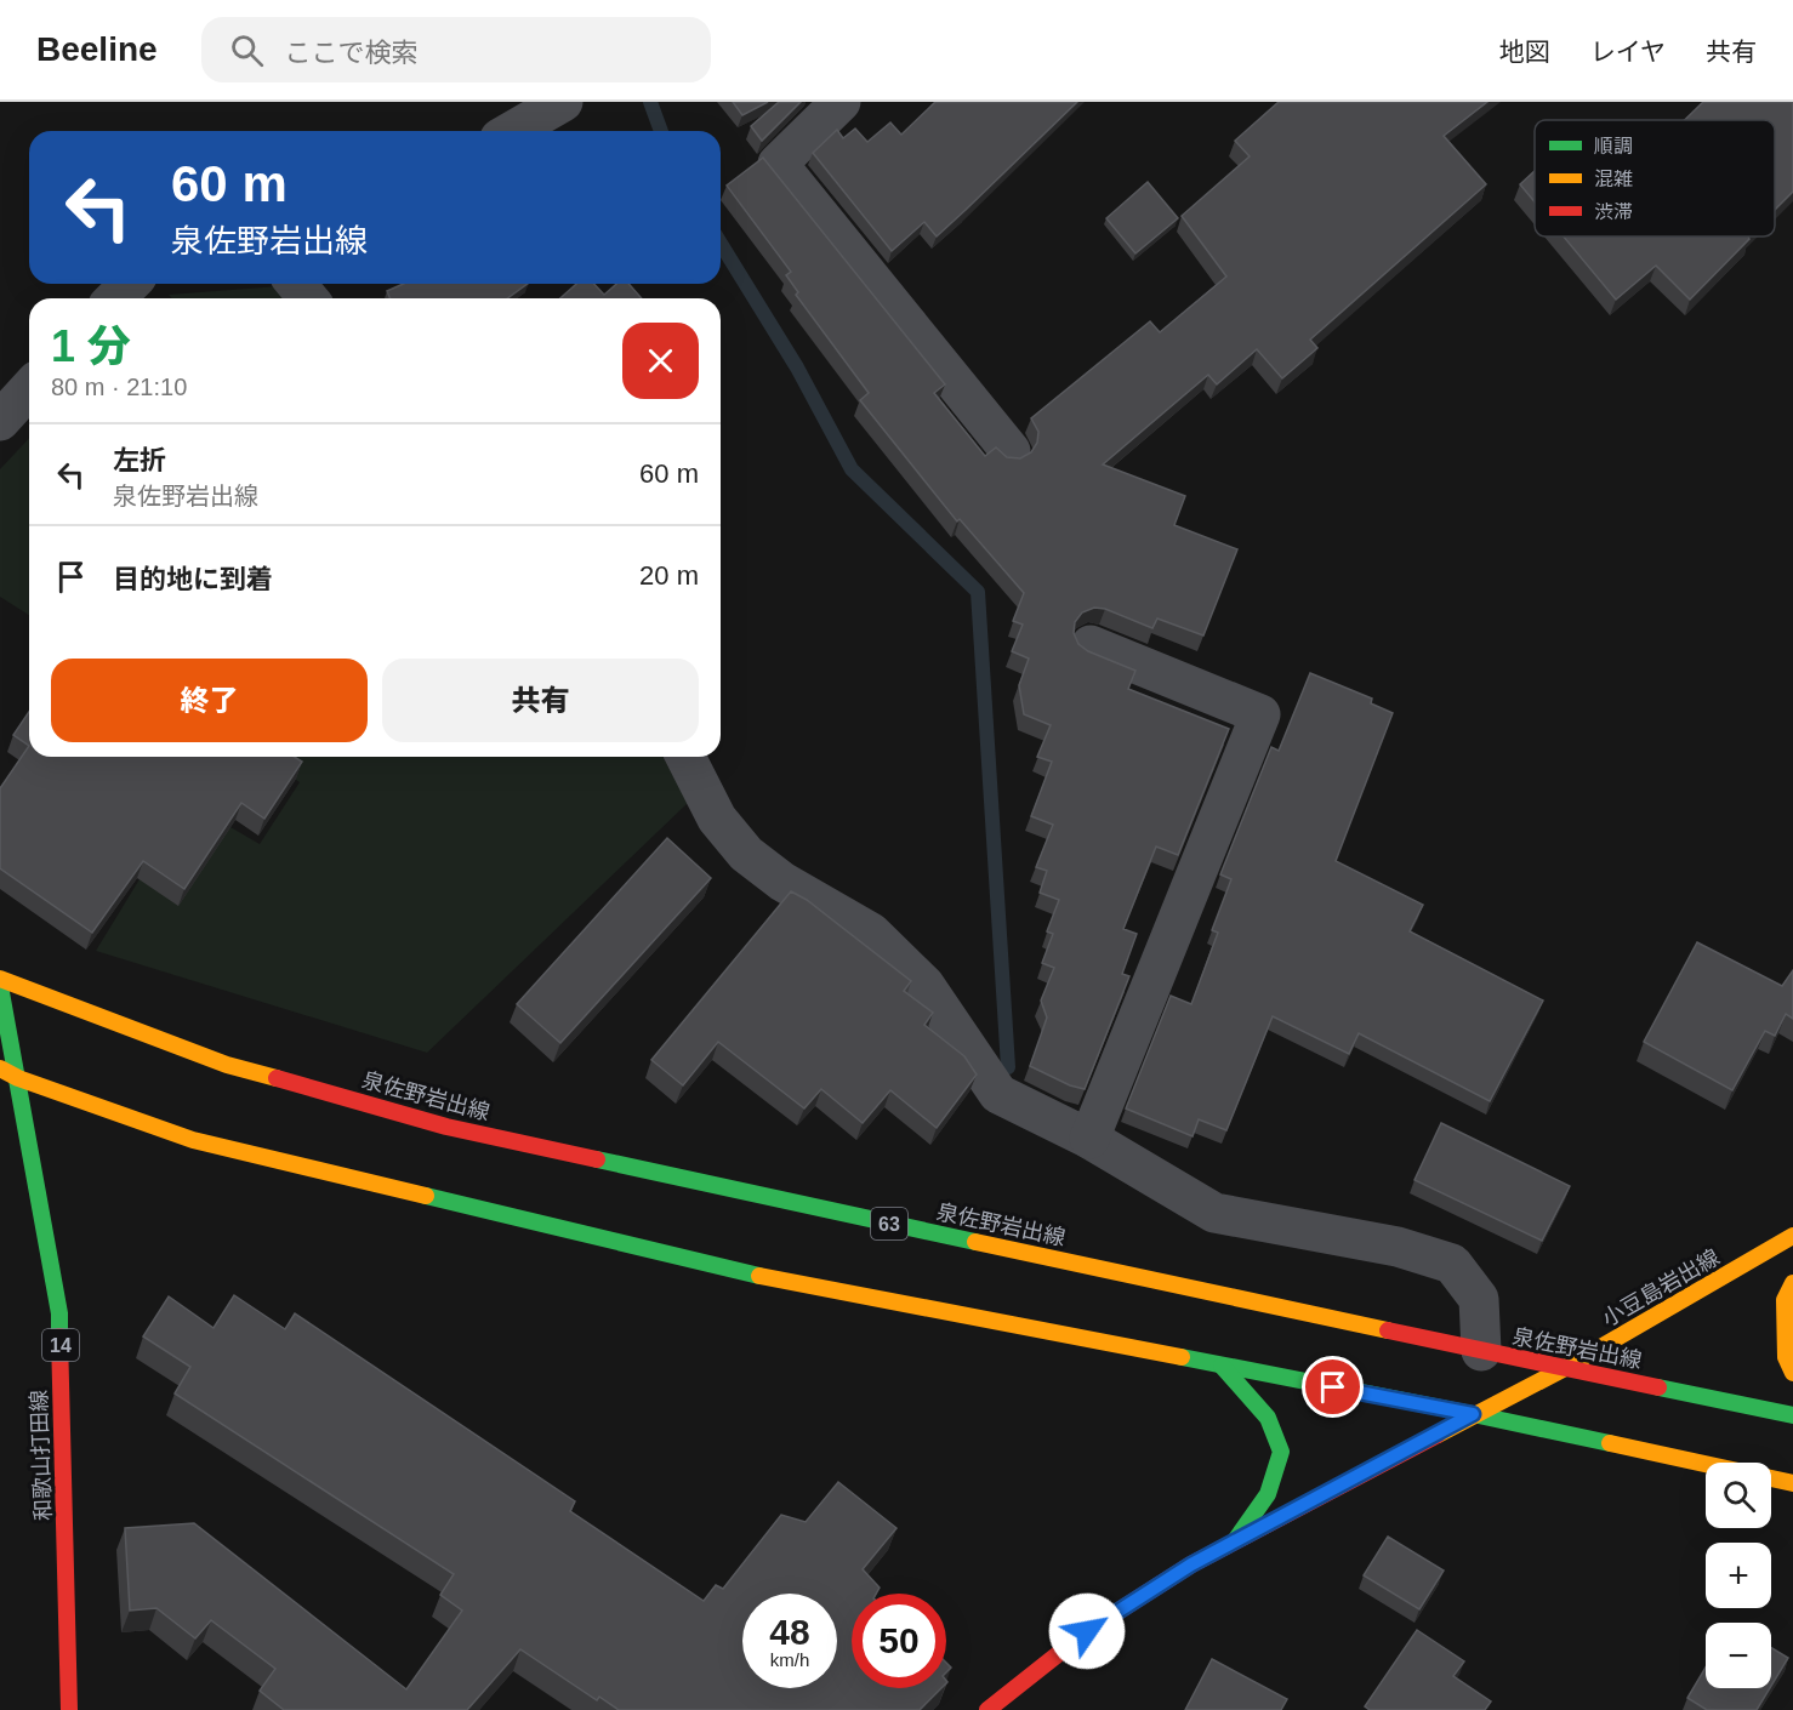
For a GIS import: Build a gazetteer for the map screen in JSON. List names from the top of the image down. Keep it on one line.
{"streets":{"main road":["泉佐野岩出線","63","小豆島岩出線","14","和歌山打田線"]},"crossings":[["泉佐野岩出線","小豆島岩出線"]],"legend":["順調","混雑","渋滞"],"page":{"header":"Beeline","search":"ここで検索","nav":["地図","レイヤ","共有"],"turn":["60 m","泉佐野岩出線"],"heading":["1 分","80 m · 21:10"],"list":[{"name":"左折","note":"泉佐野岩出線","value":"60 m"},{"name":"目的地に到着","value":"20 m"}],"buttons":["終了","共有"],"map_buttons":["+","−"],"speed":"48 km/h","limit":"50"}}
